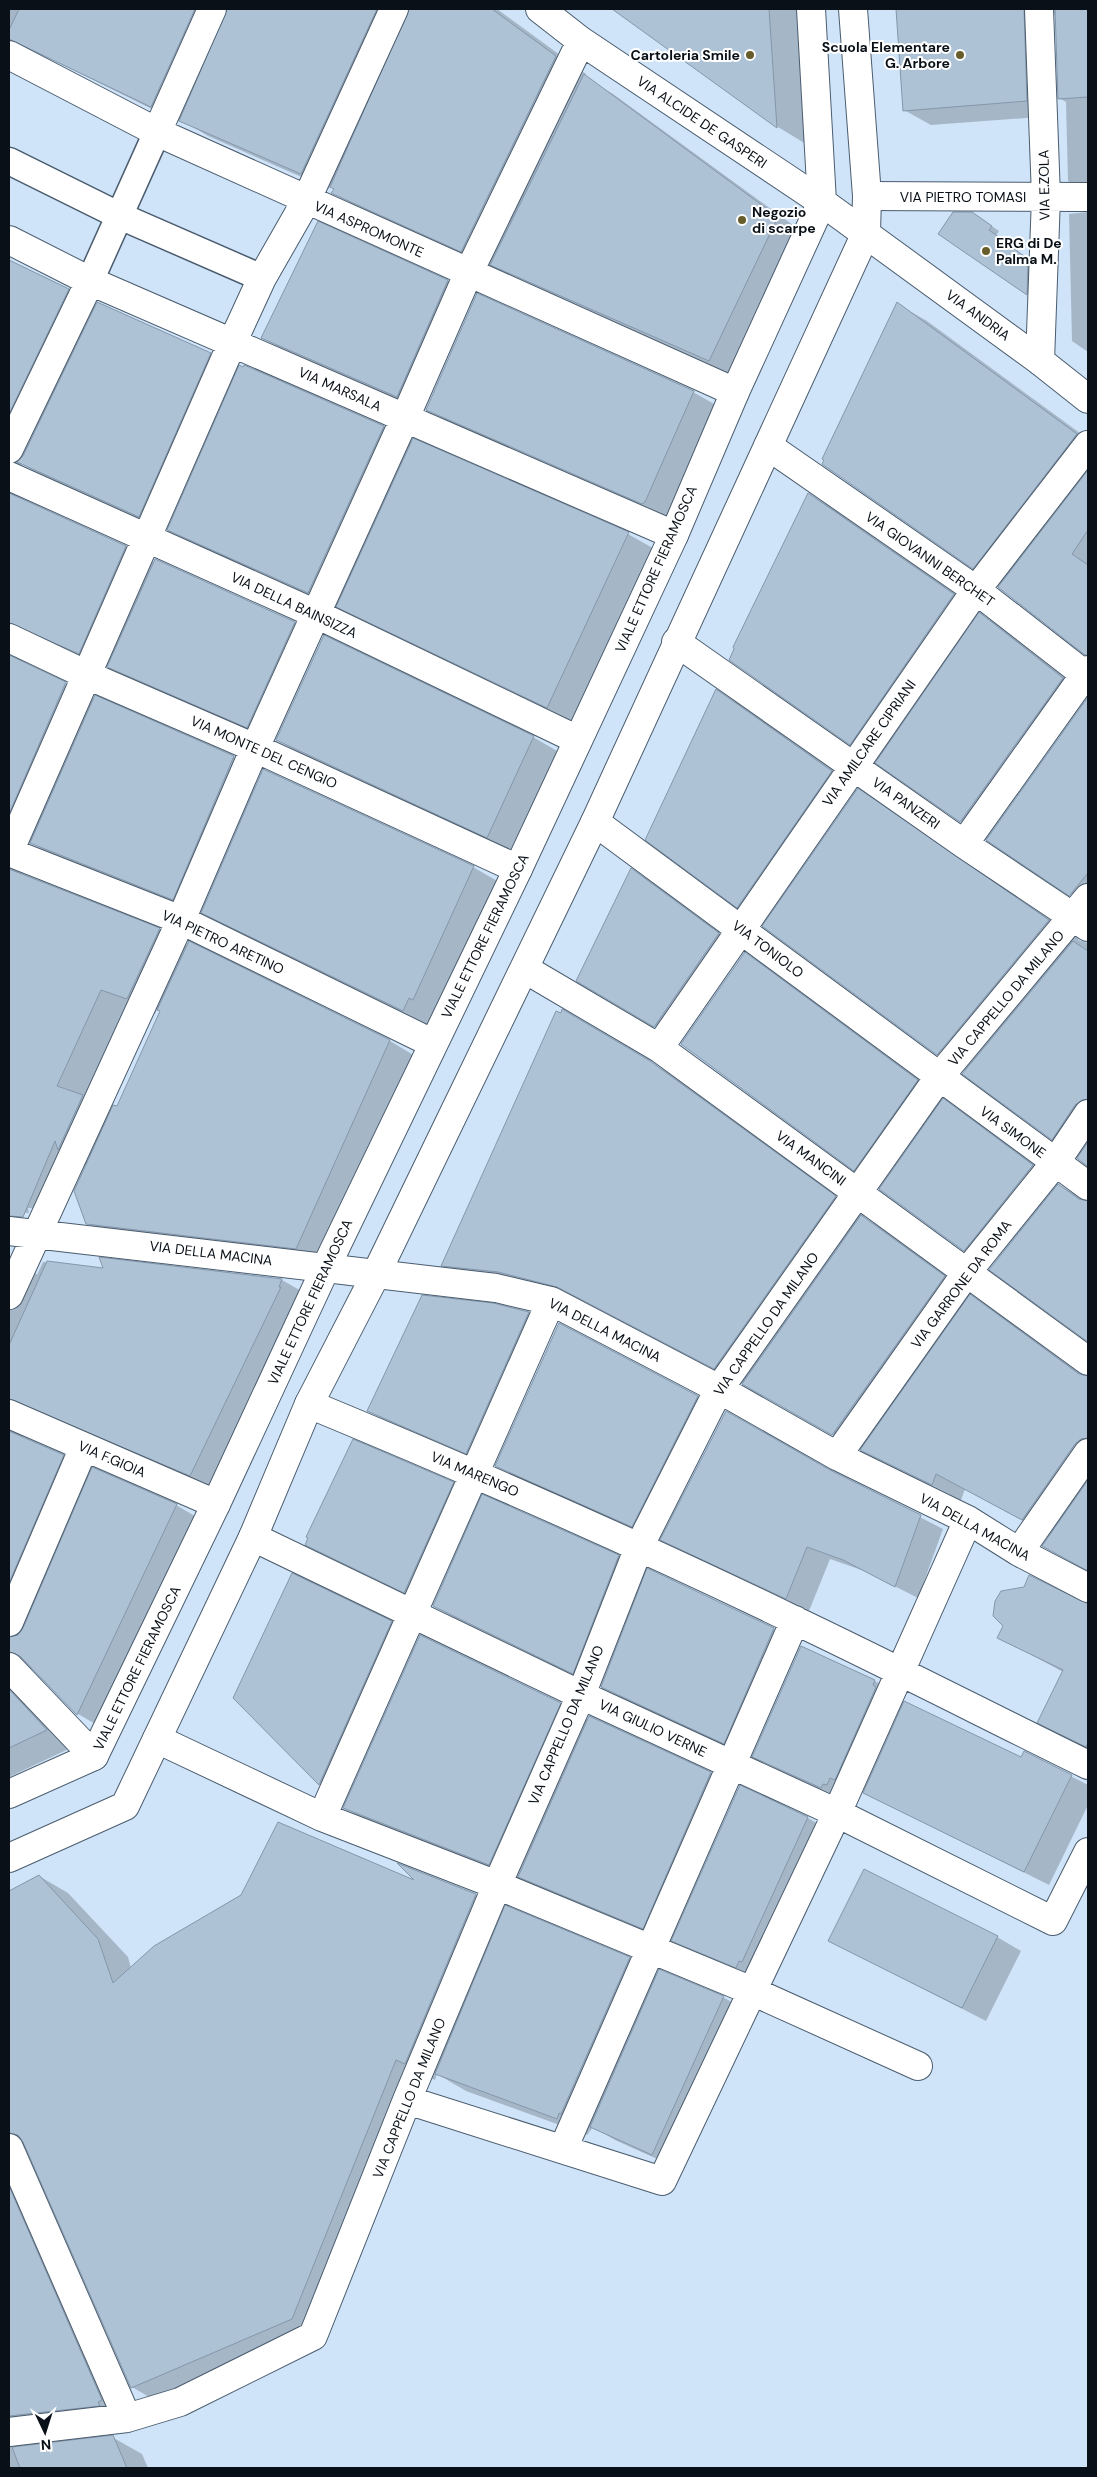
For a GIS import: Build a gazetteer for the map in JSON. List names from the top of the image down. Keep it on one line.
{"streets":{"street":["VIA ALCIDE DE GASPERI","VIA E.ZOLA","VIA PIETRO TOMASI","VIA ASPROMONTE","VIA ANDRIA","VIA MARSALA","VIA GIOVANNI BERCHET","VIALE ETTORE FIERAMOSCA","VIA DELLA BAINSIZZA","VIA AMILCARE CIPRIANI","VIA MONTE DEL CENGIO","VIA PANZERI","VIA PIETRO ARETINO","VIA TONIOLO","VIA CAPPELLO DA MILANO","VIA SIMONE","VIA MANCINI","VIA DELLA MACINA","VIA GARRONE DA ROMA","VIA F.GIOIA","VIA MARENGO","VIA GIULIO VERNE"]},"crossings":[["VIA ALCIDE DE GASPERI","VIA ANDRIA"],["VIA ALCIDE DE GASPERI","VIALE ETTORE FIERAMOSCA"],["VIA E.ZOLA","VIA PIETRO TOMASI"],["VIA E.ZOLA","VIA ANDRIA"],["VIA ASPROMONTE","VIALE ETTORE FIERAMOSCA"],["VIA MARSALA","VIALE ETTORE FIERAMOSCA"],["VIA GIOVANNI BERCHET","VIA AMILCARE CIPRIANI"],["VIALE ETTORE FIERAMOSCA","VIA DELLA BAINSIZZA"],["VIALE ETTORE FIERAMOSCA","VIA MONTE DEL CENGIO"],["VIALE ETTORE FIERAMOSCA","VIA PIETRO ARETINO"],["VIALE ETTORE FIERAMOSCA","VIA DELLA MACINA"],["VIALE ETTORE FIERAMOSCA","VIA F.GIOIA"],["VIA AMILCARE CIPRIANI","VIA PANZERI"],["VIA AMILCARE CIPRIANI","VIA TONIOLO"],["VIA AMILCARE CIPRIANI","VIA MANCINI"],["VIA PANZERI","VIA CAPPELLO DA MILANO"],["VIA TONIOLO","VIA CAPPELLO DA MILANO"],["VIA TONIOLO","VIA SIMONE"],["VIA CAPPELLO DA MILANO","VIA SIMONE"],["VIA CAPPELLO DA MILANO","VIA MANCINI"],["VIA CAPPELLO DA MILANO","VIA DELLA MACINA"],["VIA CAPPELLO DA MILANO","VIA MARENGO"],["VIA CAPPELLO DA MILANO","VIA GIULIO VERNE"],["VIA SIMONE","VIA GARRONE DA ROMA"],["VIA MANCINI","VIA GARRONE DA ROMA"],["VIA DELLA MACINA","VIA GARRONE DA ROMA"]],"places":["Cartoleria Smile","Scuola Elementare G. Arbore","Negozio di scarpe","ERG di De Palma M."],"north":"bottom"}
